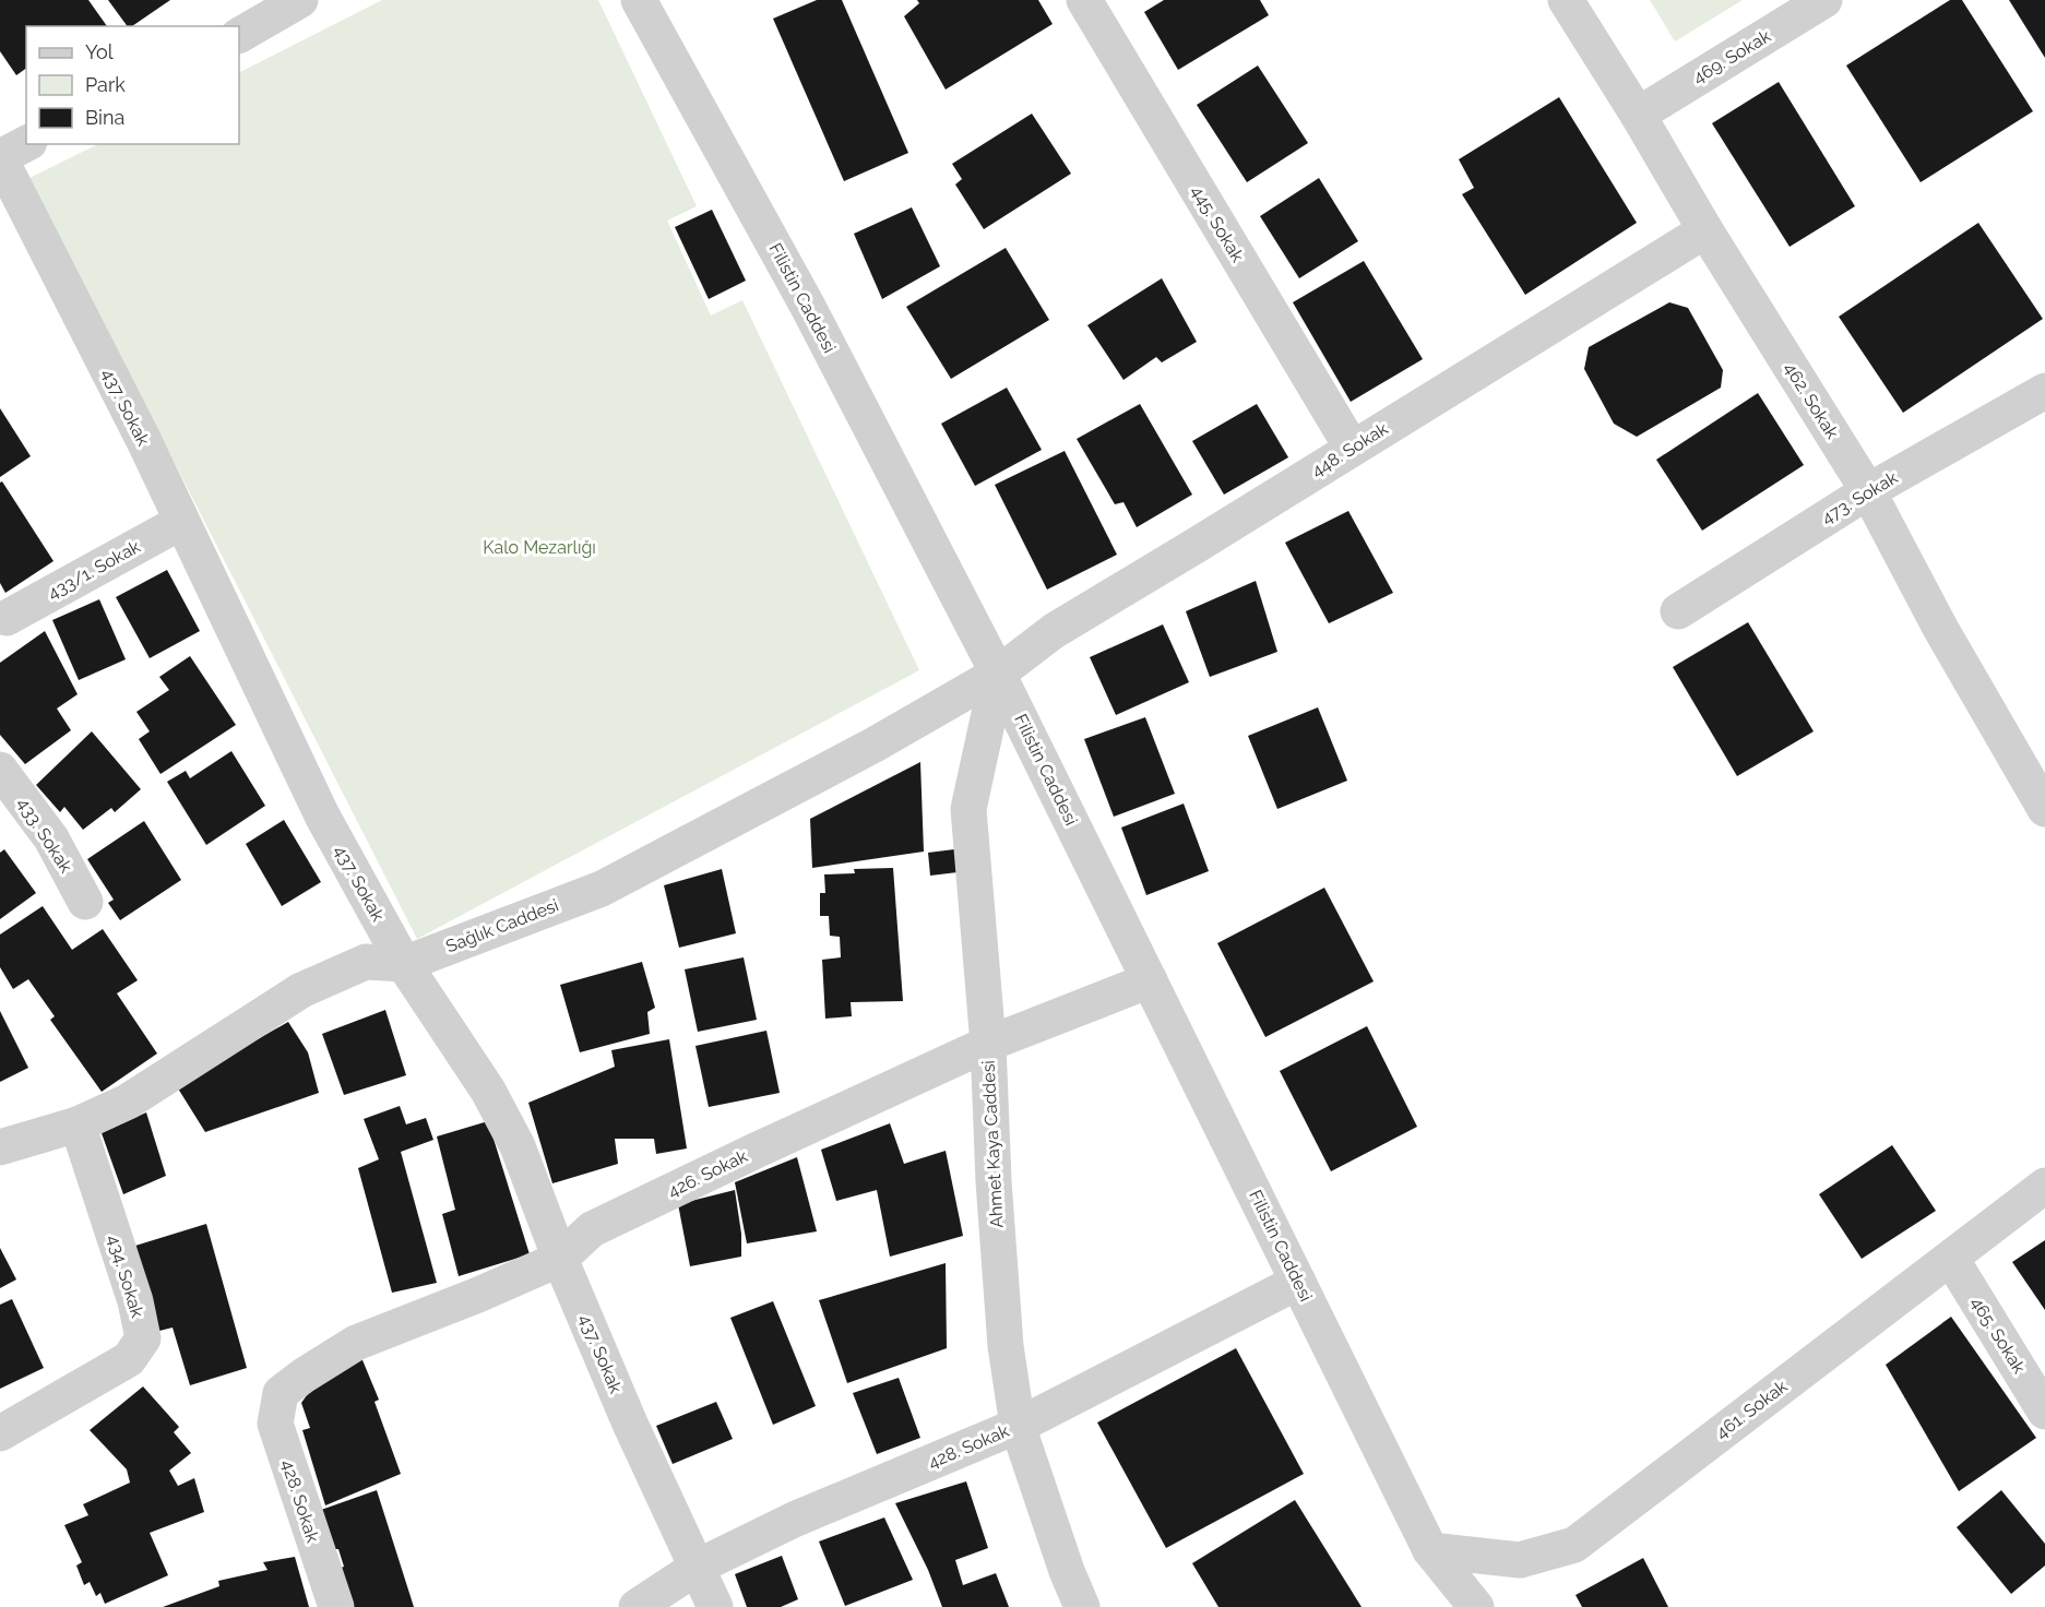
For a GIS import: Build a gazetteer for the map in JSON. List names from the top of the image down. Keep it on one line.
{"streets":{"street":["469. Sokak","445. Sokak","Filistin Caddesi","462. Sokak","437. Sokak","448. Sokak","473. Sokak","433/1. Sokak","433. Sokak","Sağlık Caddesi","Ahmet Kaya Caddesi","426. Sokak","434. Sokak","465. Sokak","461. Sokak","428. Sokak"]},"crossings":[["469. Sokak","462. Sokak"],["445. Sokak","448. Sokak"],["Filistin Caddesi","448. Sokak"],["Filistin Caddesi","Sağlık Caddesi"],["Filistin Caddesi","Ahmet Kaya Caddesi"],["Filistin Caddesi","426. Sokak"],["Filistin Caddesi","461. Sokak"],["Filistin Caddesi","428. Sokak"],["462. Sokak","448. Sokak"],["462. Sokak","473. Sokak"],["437. Sokak","433/1. Sokak"],["437. Sokak","Sağlık Caddesi"],["437. Sokak","426. Sokak"],["437. Sokak","428. Sokak"],["448. Sokak","Sağlık Caddesi"],["448. Sokak","Ahmet Kaya Caddesi"],["Sağlık Caddesi","Ahmet Kaya Caddesi"],["Sağlık Caddesi","434. Sokak"],["Ahmet Kaya Caddesi","426. Sokak"],["Ahmet Kaya Caddesi","428. Sokak"],["426. Sokak","428. Sokak"],["465. Sokak","461. Sokak"]],"parks":["Kalo Mezarlığı"],"legend":["Yol","Park","Bina"]}
